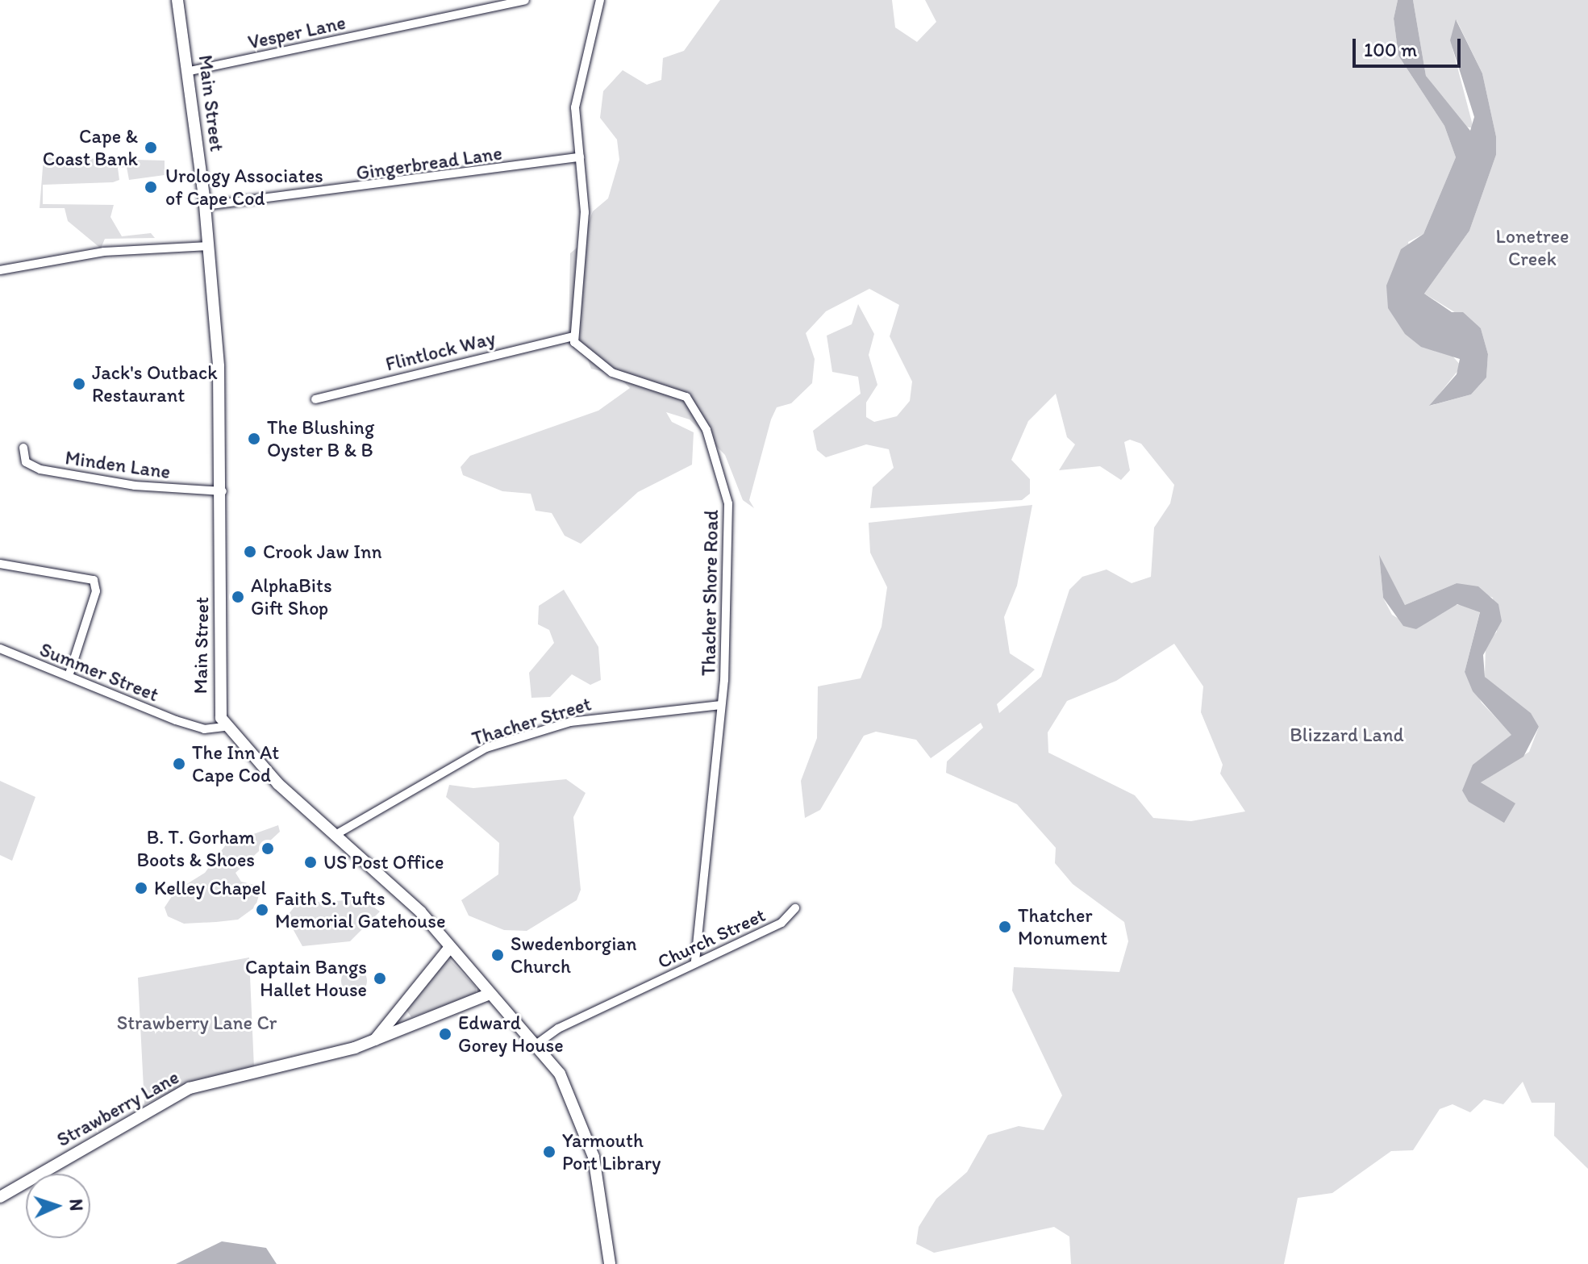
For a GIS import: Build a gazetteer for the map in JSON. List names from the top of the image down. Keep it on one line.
{"streets":{"main road":["Main Street","Strawberry Lane"],"street":["Vesper Lane","Gingerbread Lane","Flintlock Way","Minden Lane","Thacher Shore Road","Summer Street","Thacher Street","Church Street"]},"crossings":[["Vesper Lane","Main Street"],["Main Street","Gingerbread Lane"],["Main Street","Minden Lane"],["Main Street","Summer Street"],["Flintlock Way","Thacher Shore Road"],["Thacher Shore Road","Thacher Street"],["Thacher Shore Road","Church Street"]],"parks":["Lonetree Creek","Blizzard Land","Strawberry Lane Cr"],"places":["Cape & Coast Bank","Urology Associates of Cape Cod","Jack's Outback Restaurant","The Blushing Oyster B & B","Crook Jaw Inn","AlphaBits Gift Shop","The Inn At Cape Cod","B. T. Gorham Boots & Shoes","US Post Office","Kelley Chapel","Faith S. Tufts Memorial Gatehouse","Thatcher Monument","Swedenborgian Church","Captain Bangs Hallet House","Edward Gorey House","Yarmouth Port Library"],"scale_bar":"100 m","north":"right"}
